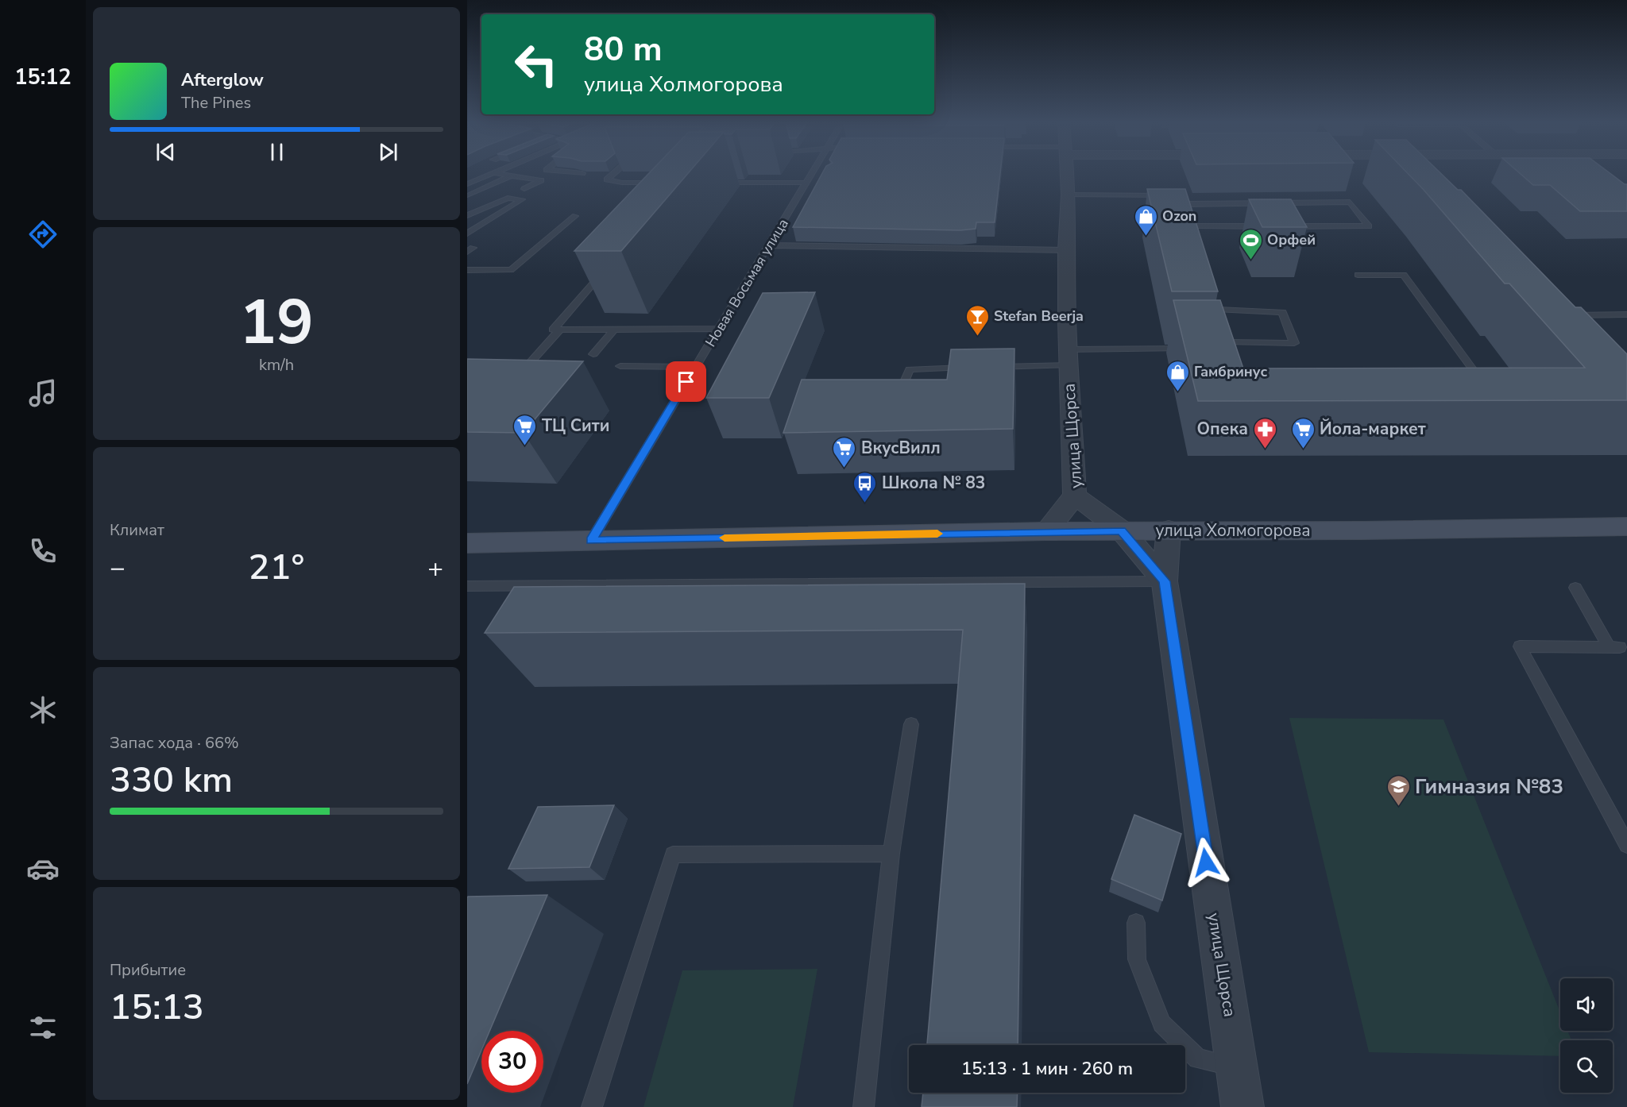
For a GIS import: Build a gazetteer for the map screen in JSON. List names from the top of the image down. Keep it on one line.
{"streets":{"main road":["улица Холмогорова"],"street":["улица Щорса"],"lane":["Новая Восьмая улица"]},"crossings":[["Новая Восьмая улица","улица Холмогорова"],["улица Щорса","улица Холмогорова"]],"places":{"shop":["Ozon","Гамбринус"],"sports":["Орфей"],"bar":["Stefan Beerja"],"supermarket":["ТЦ Сити","Йола-маркет","ВкусВилл"],"pharmacy":["Опека"],"bus stop":["Школа № 83"],"school or university":["Гимназия №83"]},"page":{"tabs":"15:12","turn":["80 m","улица Холмогорова"],"song":["Afterglow","The Pines"],"tile":[["19","km/h"],"Климат",["Запас хода · 66%","330 km"],["Прибытие","15:13"]],"heat":["−","21°","+"],"limit":"30","trip":"15:13 · 1 мин · 260 m"}}
